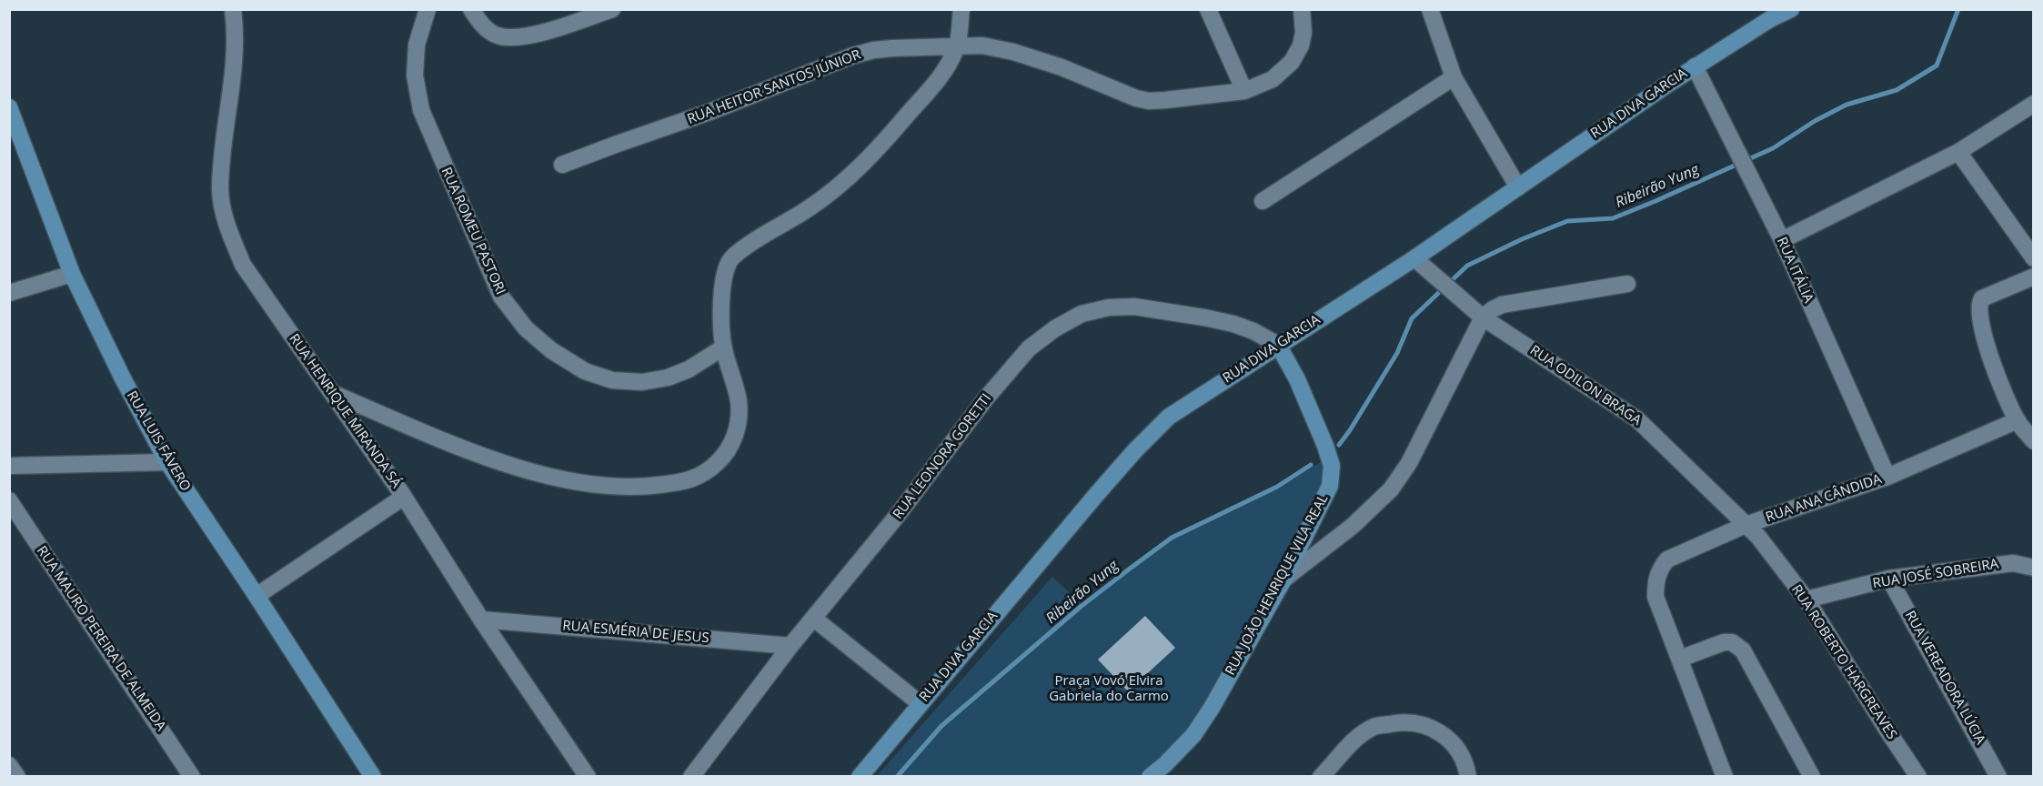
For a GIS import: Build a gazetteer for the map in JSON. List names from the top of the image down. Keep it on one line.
{"streets":{"street":["RUA HEITOR SANTOS JÚNIOR","RUA DIVA GARCIA","RUA ROMEU PASTORI","RUA ITÁLIA","RUA ODILON BRAGA","RUA HENRIQUE MIRANDA SÁ","RUA LUIS FÁVERO","RUA LEONORA GORETTI","RUA ANA CÂNDIDA","RUA JOSÉ SOBREIRA","RUA JOÃO HENRIQUE VILA REAL","RUA ESMÉRIA DE JESUS","RUA MAURO PEREIRA DE ALMEIDA","RUA ROBERTO HARGREAVES","RUA VEREADORA LÚCIA"]},"crossings":[["RUA DIVA GARCIA","RUA ITÁLIA"],["RUA DIVA GARCIA","RUA ODILON BRAGA"],["RUA DIVA GARCIA","RUA LEONORA GORETTI"],["RUA DIVA GARCIA","RUA JOÃO HENRIQUE VILA REAL"],["RUA ITÁLIA","RUA ANA CÂNDIDA"],["RUA ODILON BRAGA","RUA ANA CÂNDIDA"],["RUA ODILON BRAGA","RUA ROBERTO HARGREAVES"],["RUA HENRIQUE MIRANDA SÁ","RUA ESMÉRIA DE JESUS"],["RUA LEONORA GORETTI","RUA JOÃO HENRIQUE VILA REAL"],["RUA LEONORA GORETTI","RUA ESMÉRIA DE JESUS"],["RUA ANA CÂNDIDA","RUA ROBERTO HARGREAVES"],["RUA JOSÉ SOBREIRA","RUA ROBERTO HARGREAVES"],["RUA JOSÉ SOBREIRA","RUA VEREADORA LÚCIA"]],"water":["Ribeirão Yung"],"parks":["Praça Vovó Elvira Gabriela do Carmo"]}
